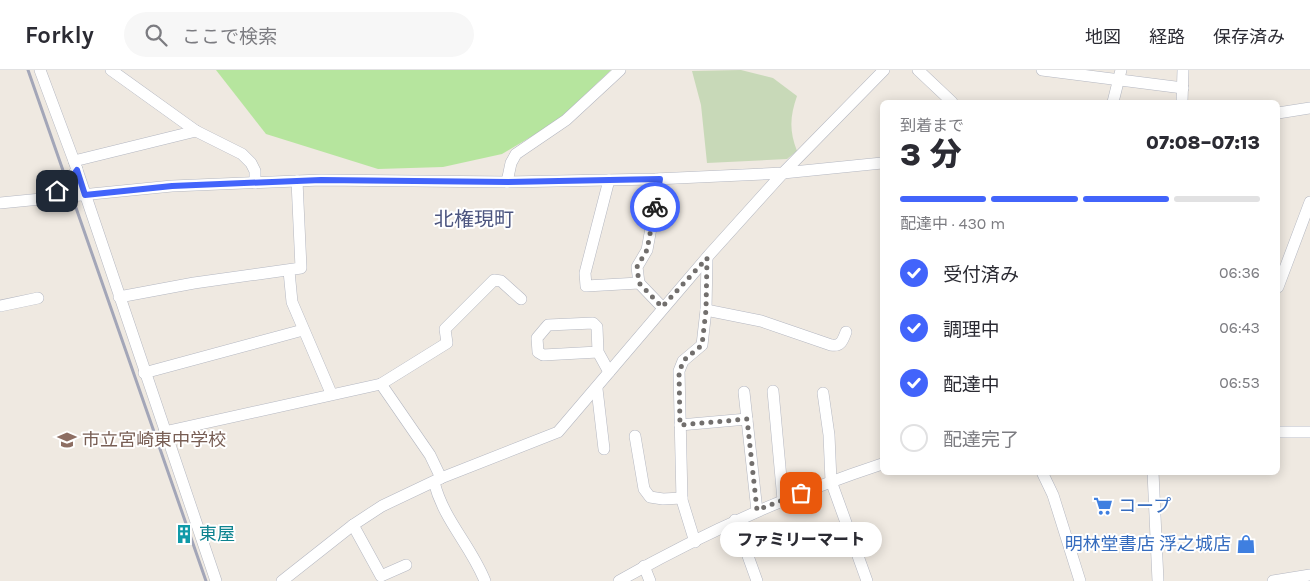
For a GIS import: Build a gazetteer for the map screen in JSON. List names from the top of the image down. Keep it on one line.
{"districts":["北権現町"],"places":{"school or university":["市立宮崎東中学校"],"other":["ファミリーマート"],"supermarket":["コープ"],"building":["東屋"],"shop":["明林堂書店 浮之城店"]},"page":{"header":"Forkly","search":"ここで検索","nav":["地図","経路","保存済み"],"heading":["3 分","到着まで","07:08–07:13"],"bar":"配達中 · 430 m","list":[["受付済み","06:36"],["調理中","06:43"],["配達中","06:53"],"配達完了"],"bubble":"ファミリーマート"}}
